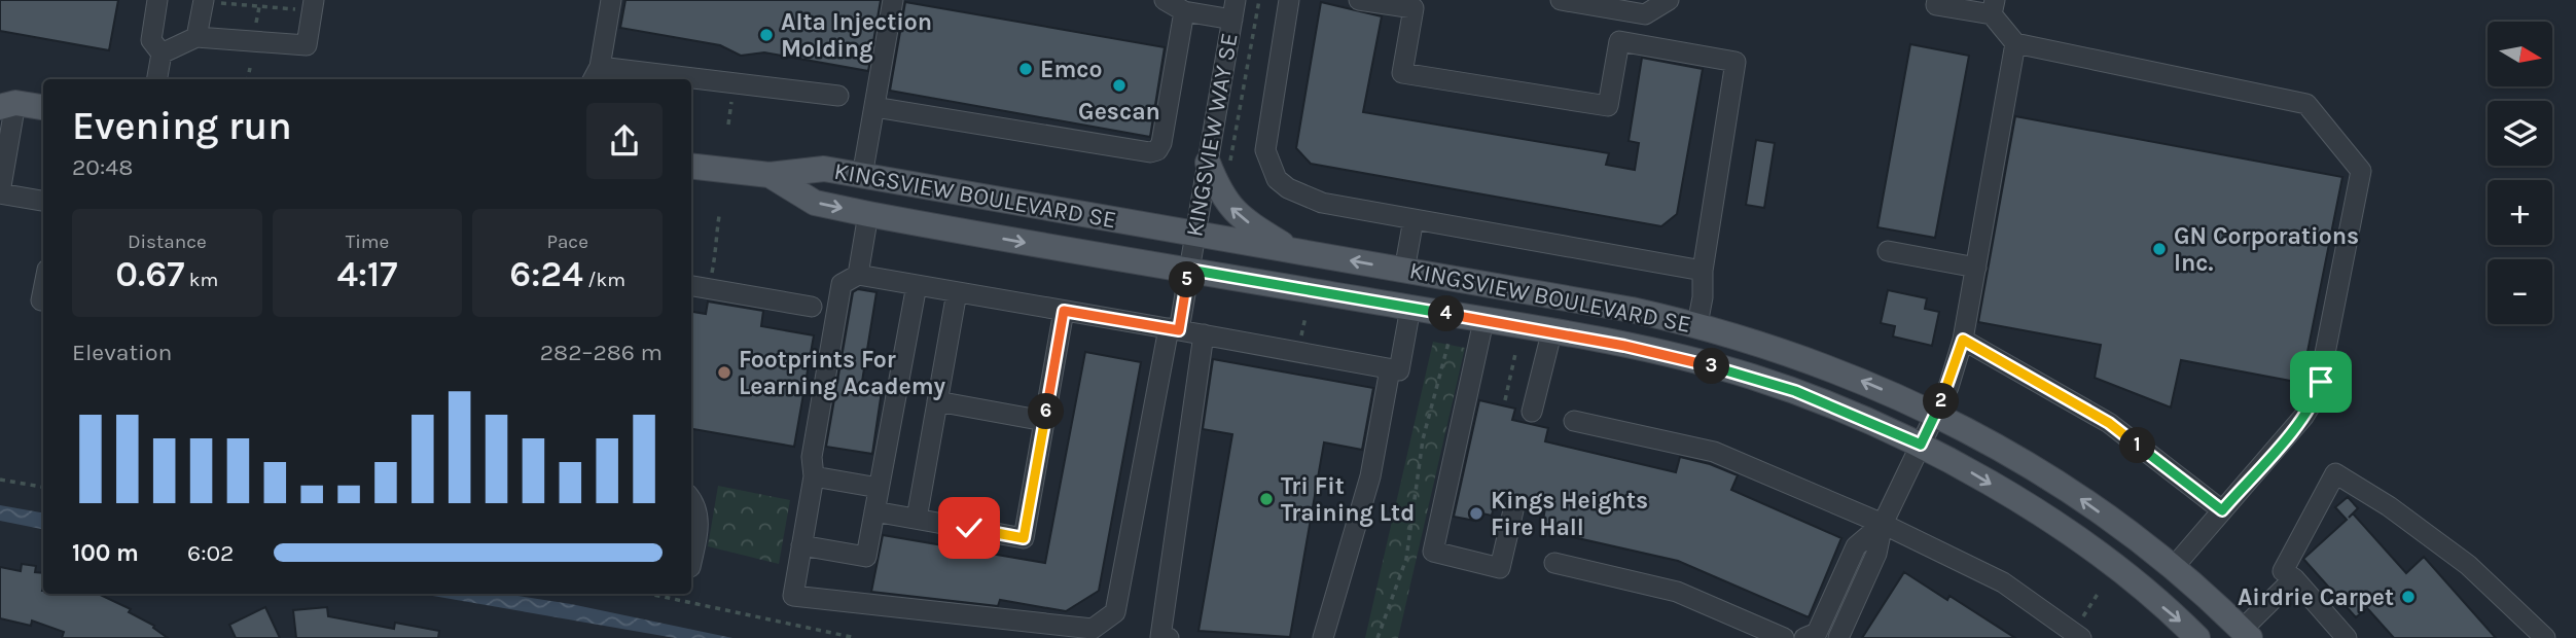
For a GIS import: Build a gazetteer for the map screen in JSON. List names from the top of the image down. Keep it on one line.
{"streets":{"main road":["KINGSVIEW BOULEVARD SE"],"street":["KINGSVIEW WAY SE"]},"crossings":[["KINGSVIEW WAY SE","KINGSVIEW BOULEVARD SE"]],"places":["Alta Injection Molding","Emco","Gescan","GN Corporations Inc.","Footprints For Learning Academy","Tri Fit Training Ltd","Kings Heights Fire Hall","Airdrie Carpet"],"north":"right","page":{"map_buttons":["+","−"],"heading":["Evening run","20:48"],"stats":[["Distance","0.67 km"],["Time","4:17"],["Pace","6:24 /km"]],"pins":["5","4","3","2","6","1"],"chart":["Elevation","282–286 m"],"list":[{"name":"100 m","note":"6:02"}]}}
